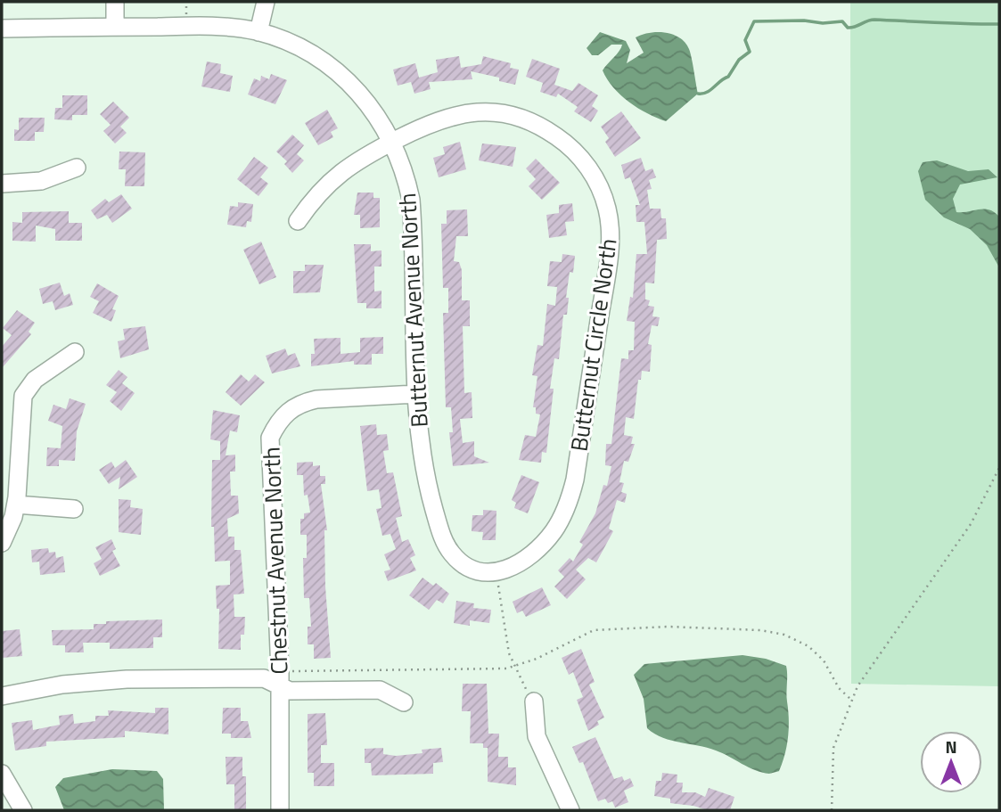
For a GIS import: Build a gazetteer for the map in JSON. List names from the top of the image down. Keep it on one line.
{"streets":{"street":["Butternut Avenue North","Butternut Circle North","Chestnut Avenue North"]},"crossings":[["Butternut Avenue North","Butternut Circle North"],["Butternut Avenue North","Chestnut Avenue North"]],"north":"top"}
